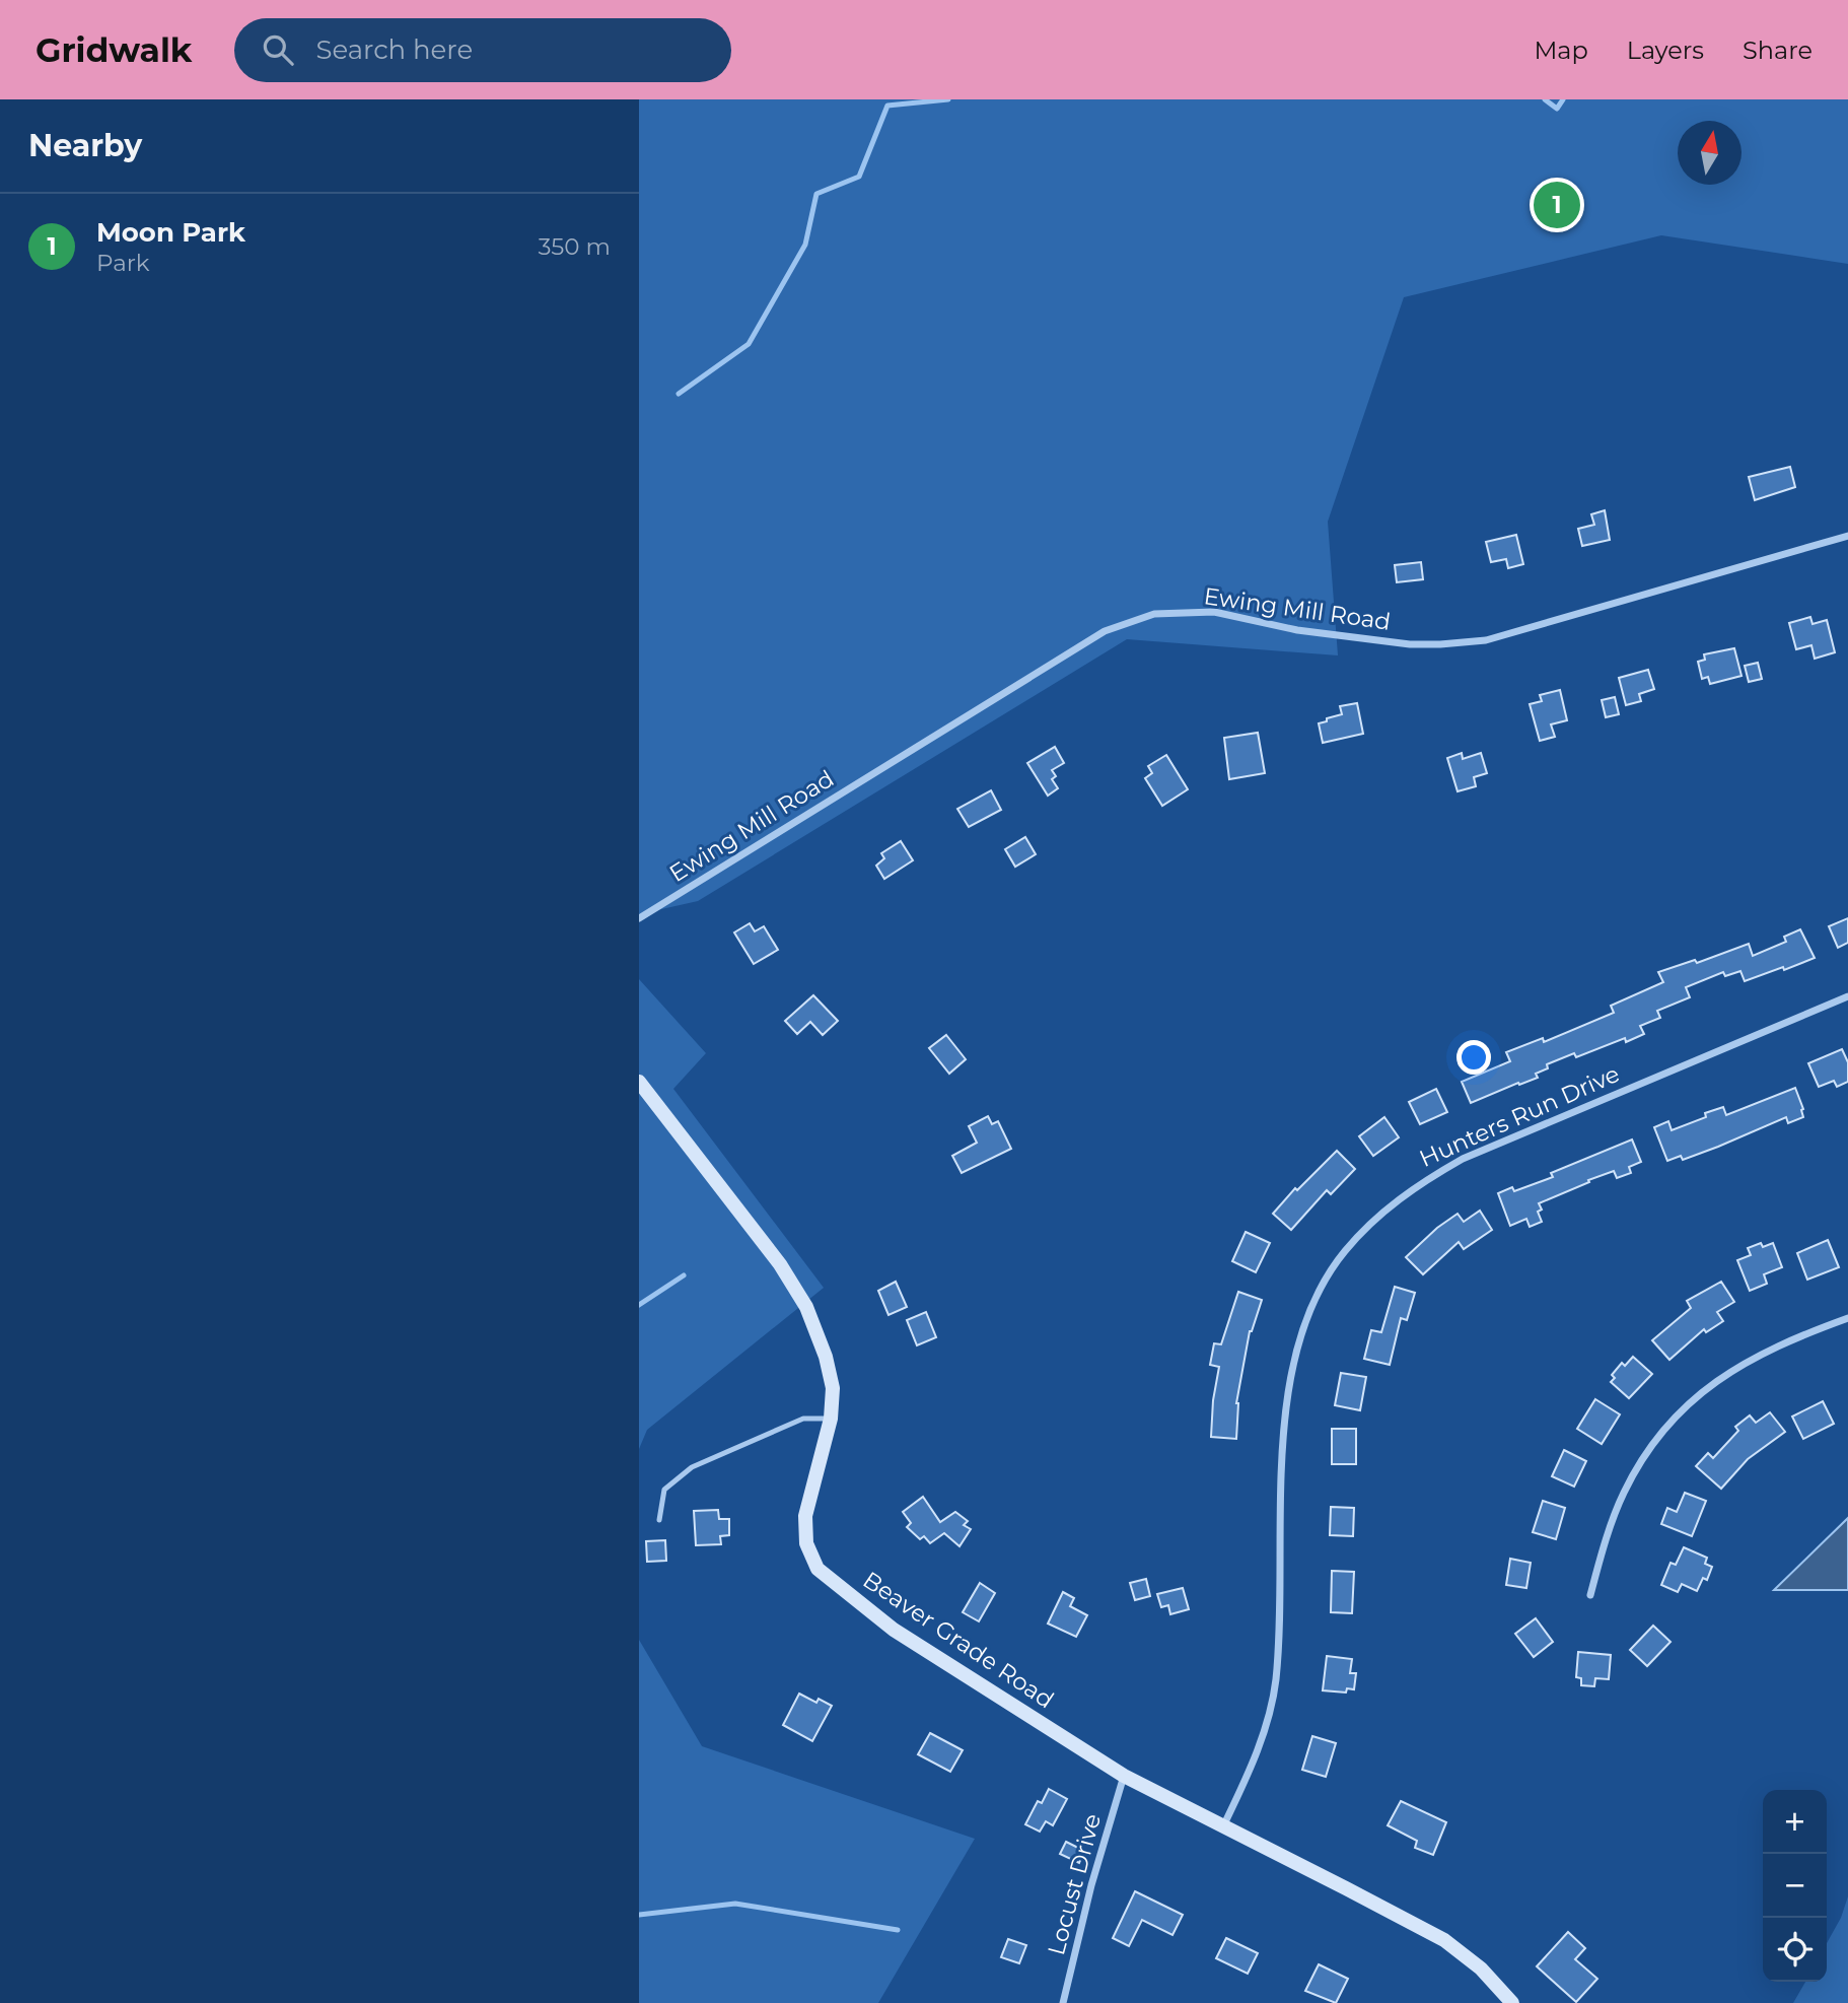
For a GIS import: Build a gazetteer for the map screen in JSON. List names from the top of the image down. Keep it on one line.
{"streets":{"main road":["Beaver Grade Road"],"street":["Ewing Mill Road","Hunters Run Drive","Locust Drive"]},"crossings":[["Hunters Run Drive","Beaver Grade Road"],["Beaver Grade Road","Locust Drive"]],"north":"top","page":{"header":"Gridwalk","search":"Search here","nav":["Map","Layers","Share"],"heading":"Nearby","pins":"1","list":[{"mark":"1","name":"Moon Park","note":"Park","value":"350 m"}],"map_buttons":["+","−"]}}
